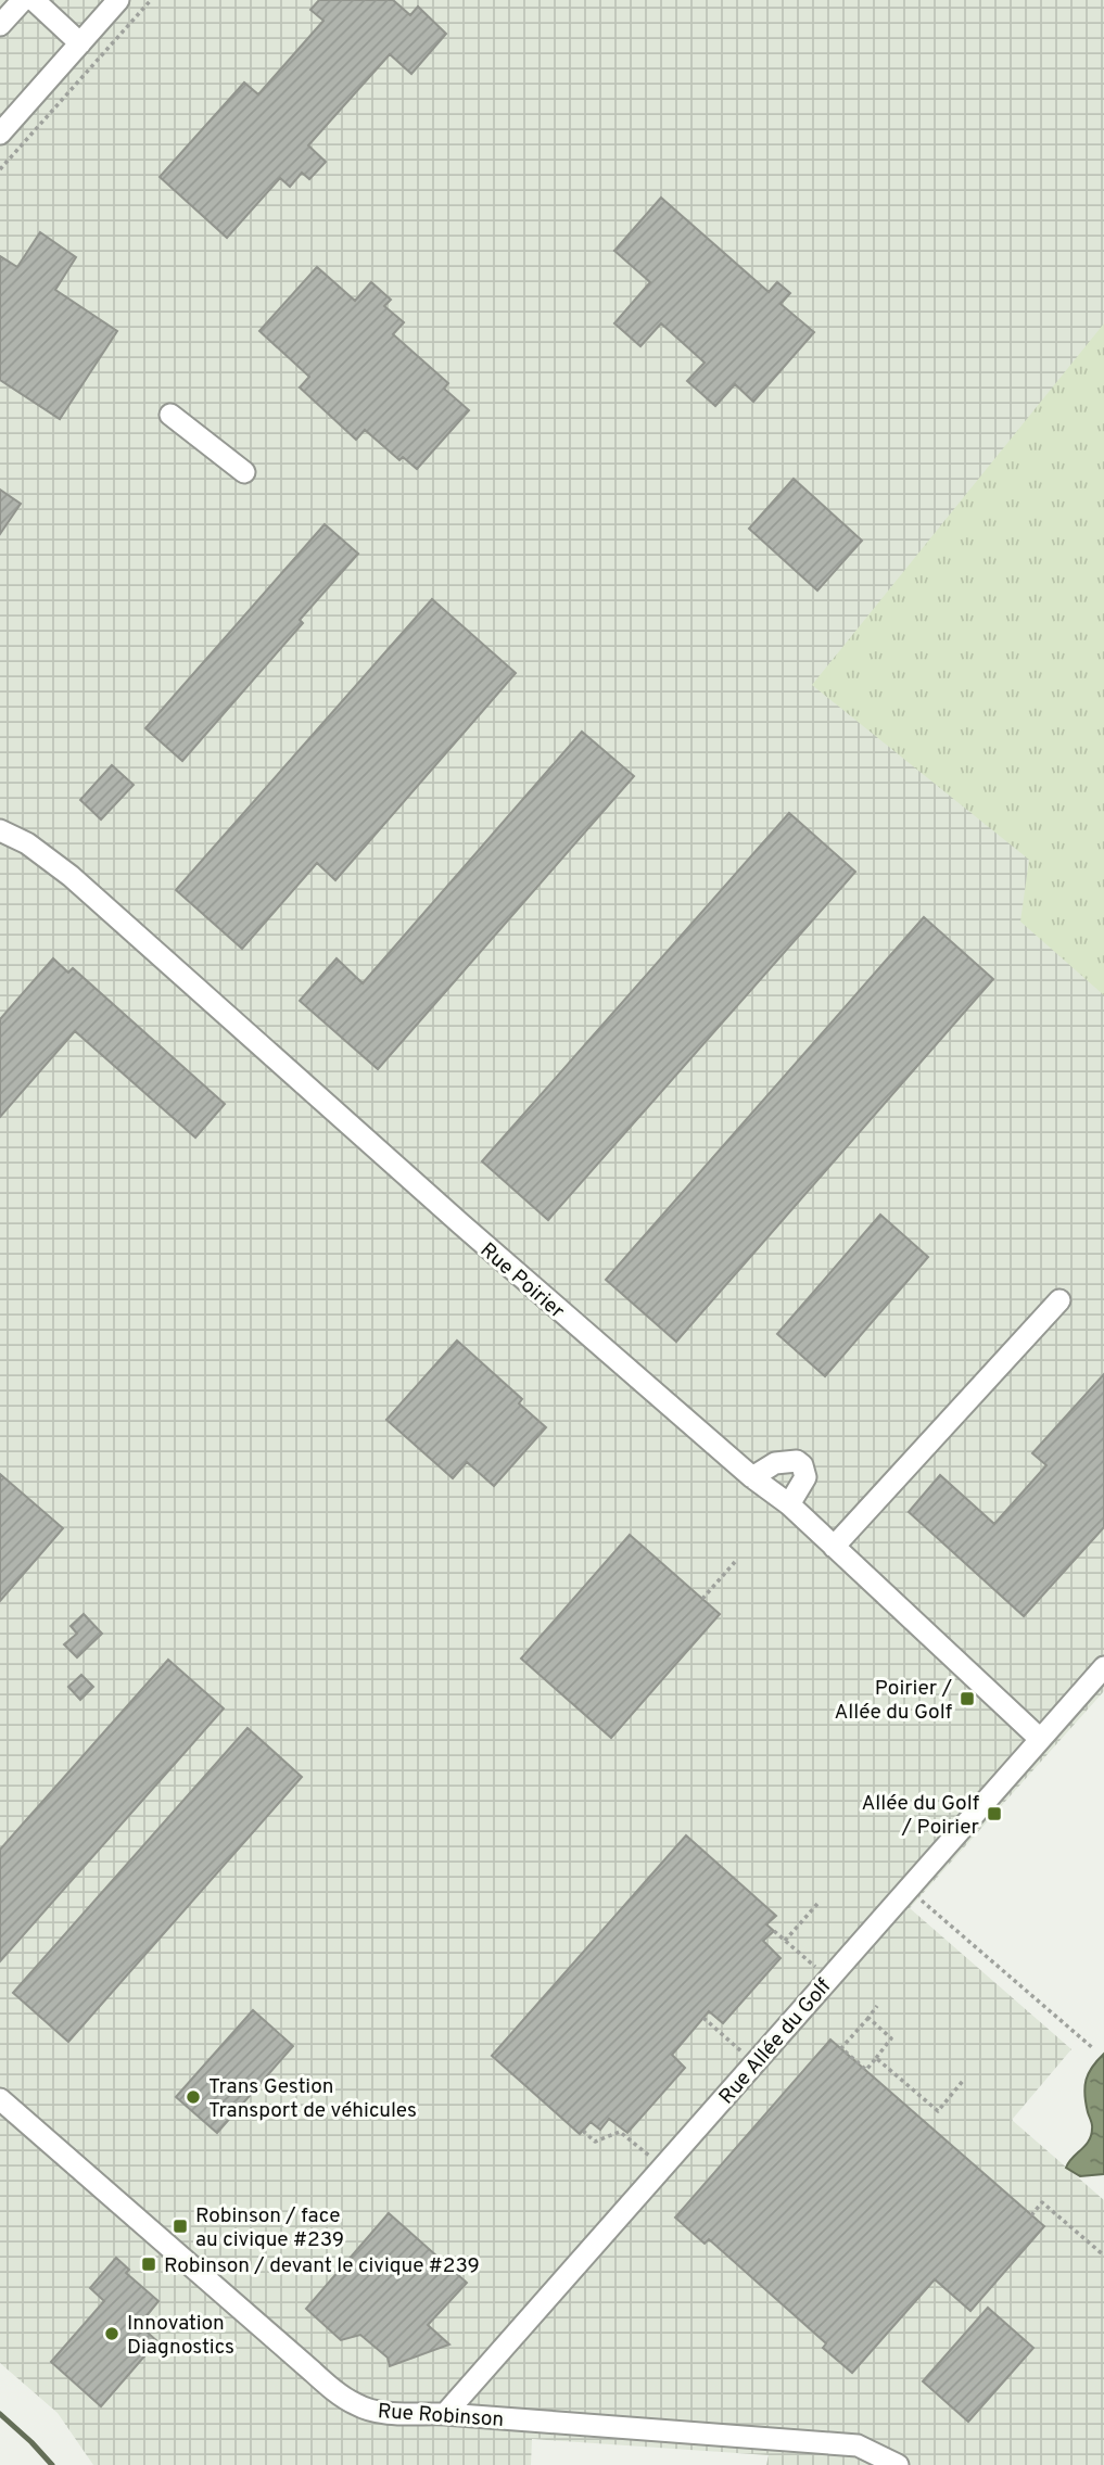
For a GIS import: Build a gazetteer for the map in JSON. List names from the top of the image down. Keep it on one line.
{"streets":{"street":["Rue Poirier","Rue Allée du Golf","Rue Robinson"]},"crossings":[["Rue Poirier","Rue Allée du Golf"],["Rue Allée du Golf","Rue Robinson"]],"places":{"transit":["Poirier / Allée du Golf","Allée du Golf / Poirier","Robinson / face au civique #239","Robinson / devant le civique #239"],"other":["Trans Gestion Transport de véhicules","Innovation Diagnostics"]}}
